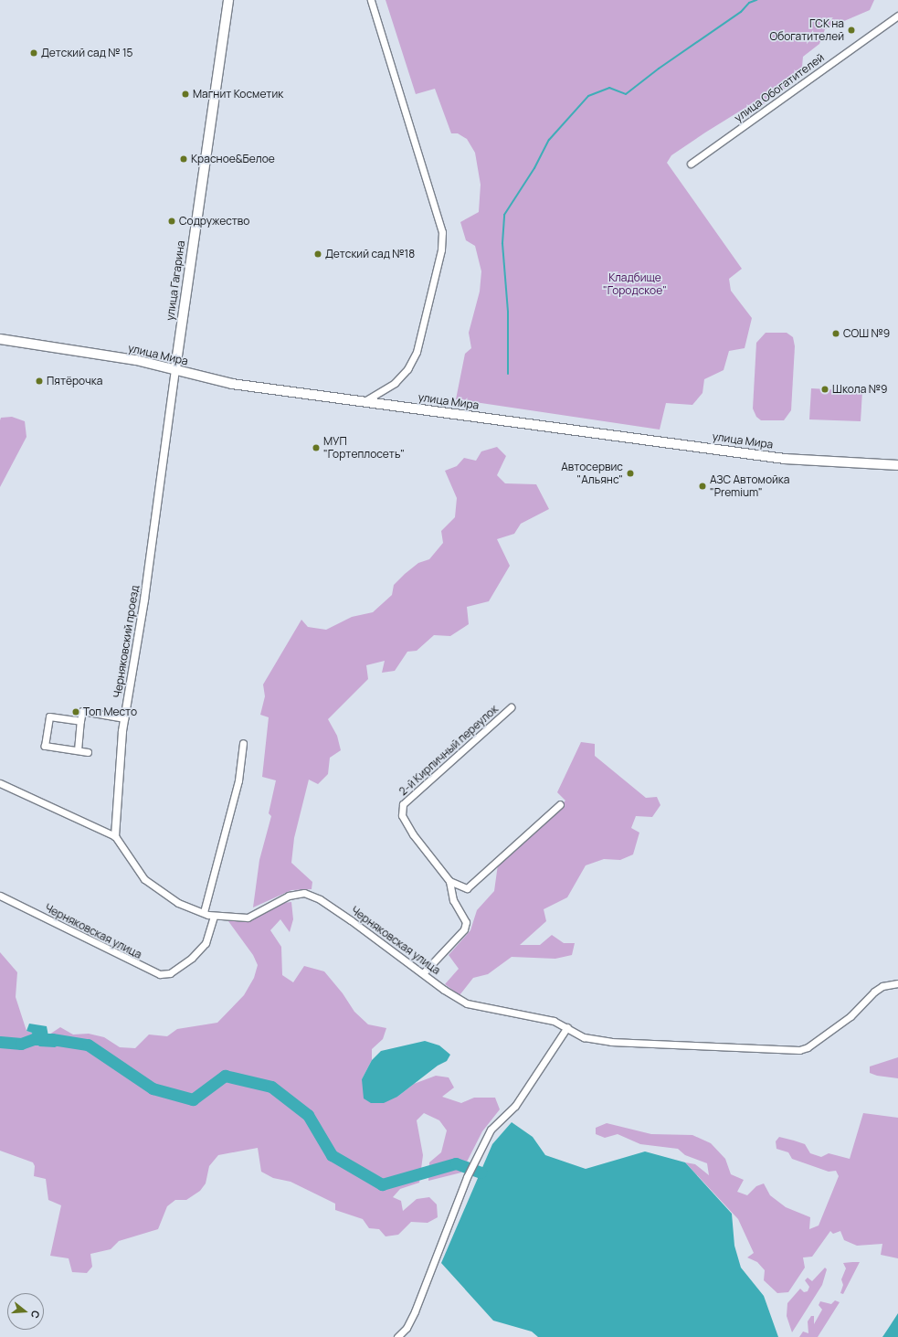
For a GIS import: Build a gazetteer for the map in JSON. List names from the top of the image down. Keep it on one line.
{"streets":{"main road":["улица Гагарина","улица Мира"],"street":["улица Обогатителей","Черняковский проезд","2-й Кирпичный переулок","Черняковская улица"]},"crossings":[["улица Гагарина","улица Мира"],["улица Гагарина","Черняковский проезд"],["улица Мира","Черняковский проезд"],["Черняковский проезд","Черняковская улица"]],"parks":["Кладбище \"Городское\""],"places":["ГСК на Обогатителей","Детский сад № 15","Магнит Косметик","Красное&Белое","Содружество","Детский сад №18","СОШ №9","Пятёрочка","Школа №9","МУП \"Гортеплосеть\"","Автосервис \"Альянс\"","АЗС Автомойка \"Premium\"","Топ Место"],"north":"right"}
